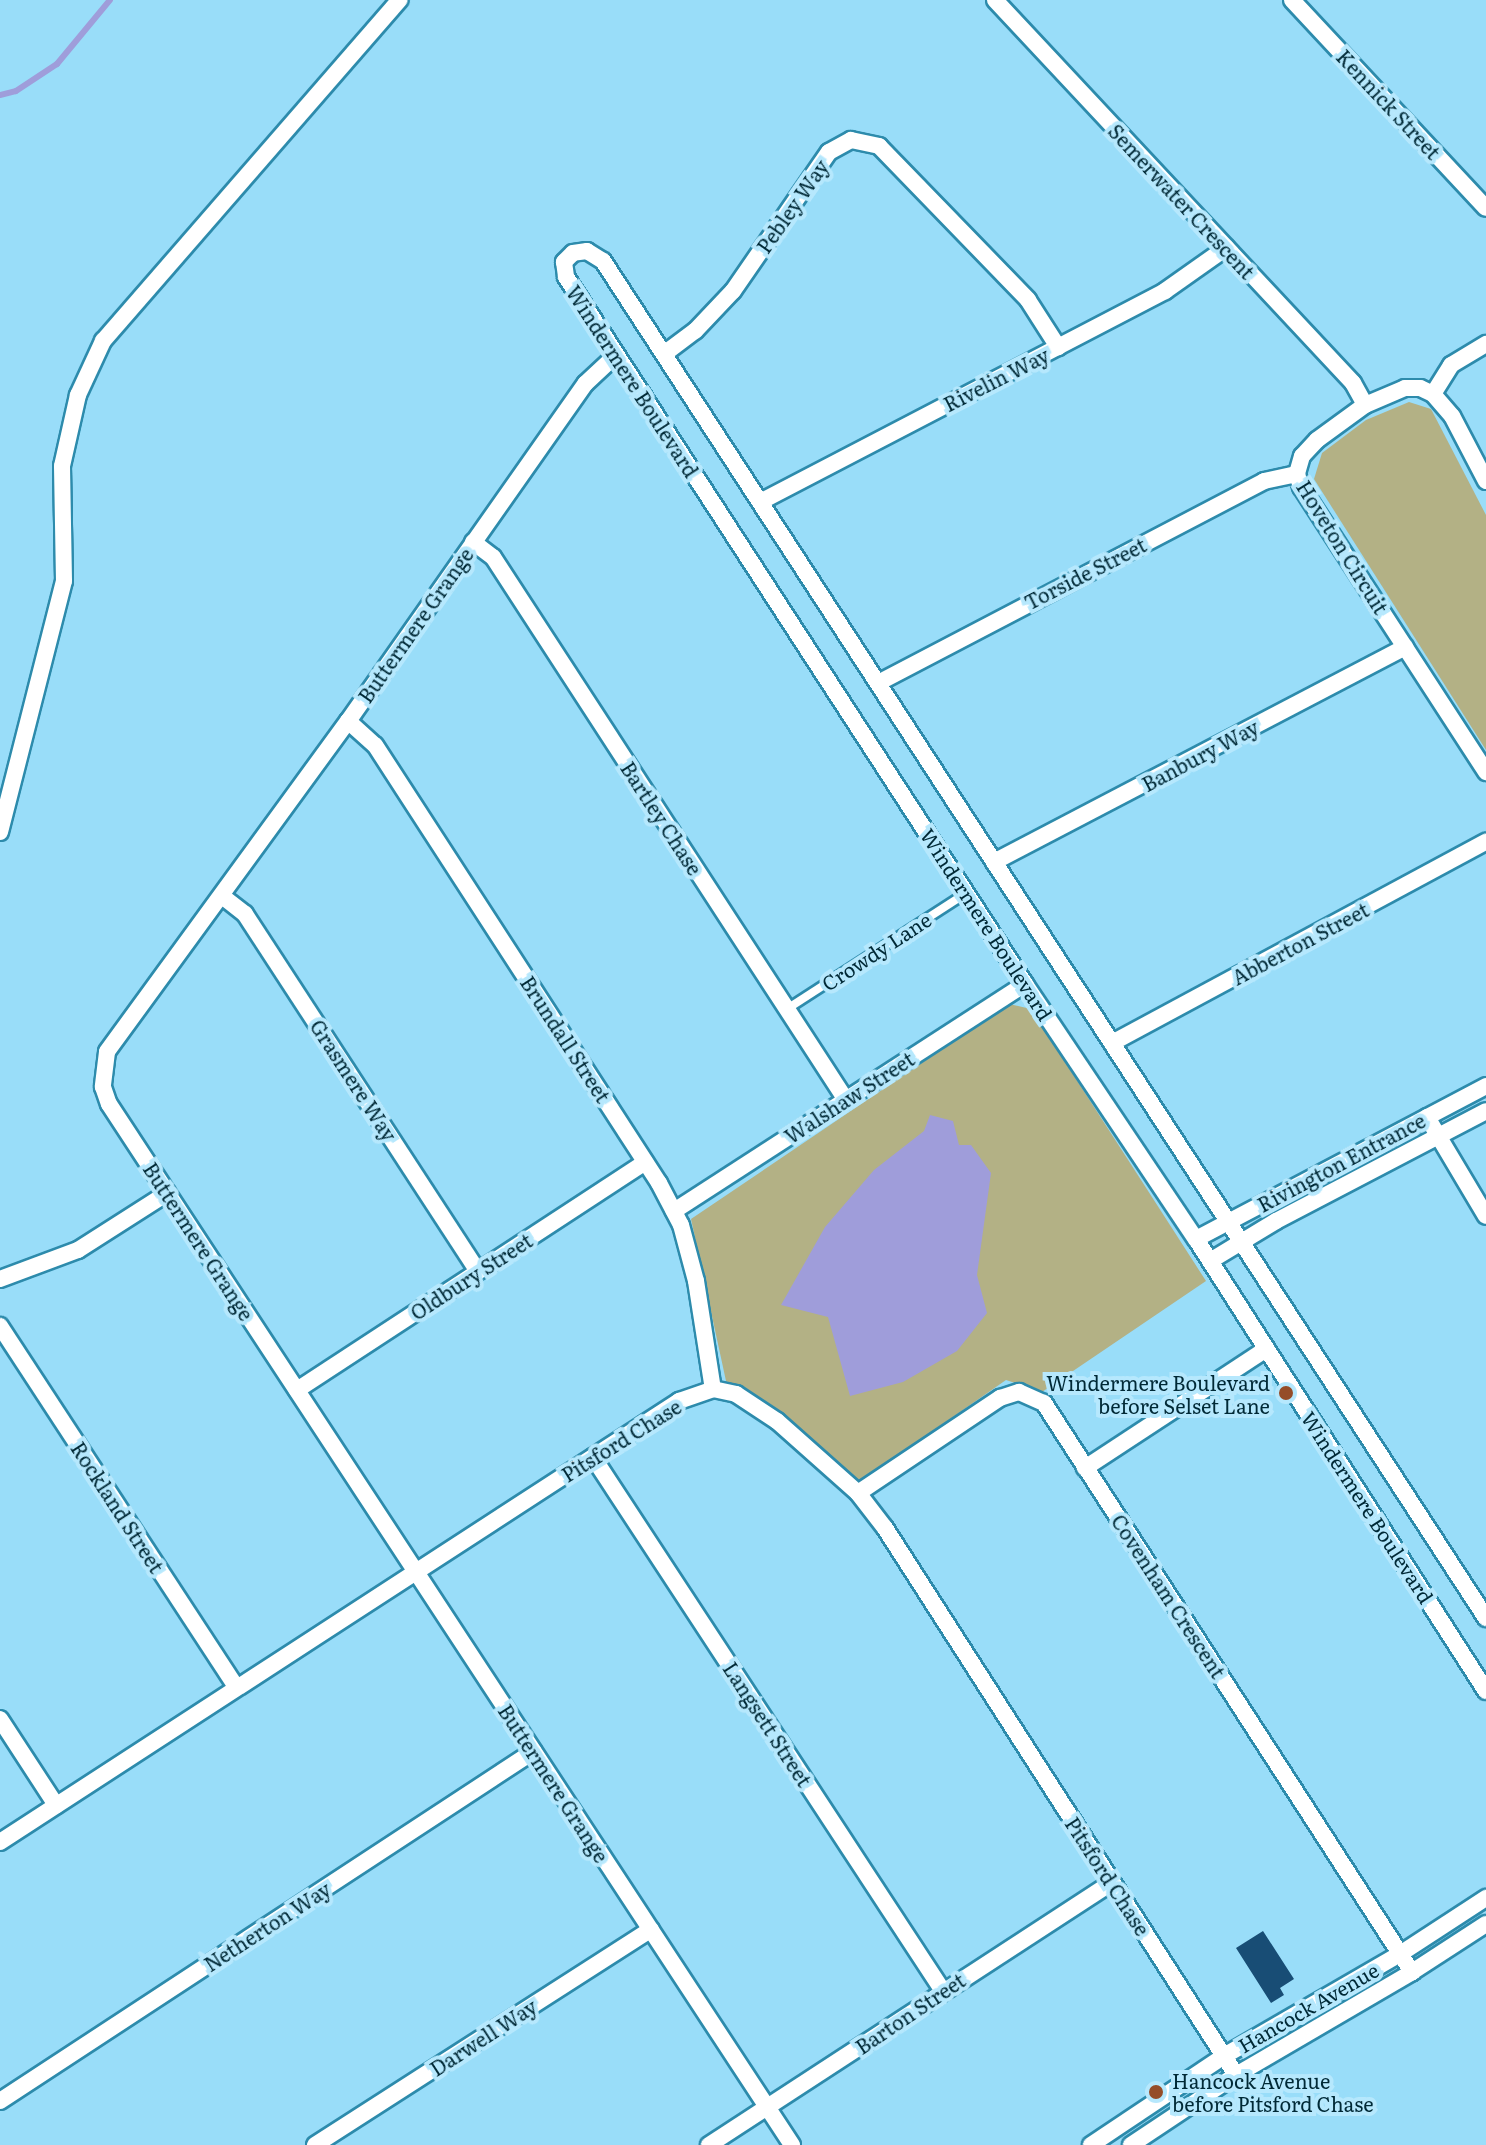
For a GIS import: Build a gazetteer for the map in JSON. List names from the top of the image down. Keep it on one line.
{"streets":{"street":["Kennick Street","Semerwater Crescent","Pebley Way","Rivelin Way","Windermere Boulevard","Hoveton Circuit","Torside Street","Buttermere Grange","Banbury Way","Bartley Chase","Abberton Street","Brundall Street","Grasmere Way","Walshaw Street","Rivington Entrance","Oldbury Street","Pitsford Chase","Rockland Street","Covenham Crescent","Langsett Street","Netherton Way","Hancock Avenue","Barton Street","Darwell Way"],"lane":["Crowdy Lane"]},"crossings":[["Semerwater Crescent","Rivelin Way"],["Semerwater Crescent","Hoveton Circuit"],["Pebley Way","Rivelin Way"],["Pebley Way","Windermere Boulevard"],["Rivelin Way","Windermere Boulevard"],["Windermere Boulevard","Torside Street"],["Windermere Boulevard","Buttermere Grange"],["Windermere Boulevard","Banbury Way"],["Windermere Boulevard","Abberton Street"],["Windermere Boulevard","Crowdy Lane"],["Windermere Boulevard","Walshaw Street"],["Windermere Boulevard","Rivington Entrance"],["Hoveton Circuit","Torside Street"],["Hoveton Circuit","Banbury Way"],["Buttermere Grange","Bartley Chase"],["Buttermere Grange","Brundall Street"],["Buttermere Grange","Grasmere Way"],["Buttermere Grange","Oldbury Street"],["Buttermere Grange","Pitsford Chase"],["Buttermere Grange","Netherton Way"],["Buttermere Grange","Barton Street"],["Buttermere Grange","Darwell Way"],["Bartley Chase","Crowdy Lane"],["Bartley Chase","Walshaw Street"],["Brundall Street","Walshaw Street"],["Brundall Street","Oldbury Street"],["Brundall Street","Pitsford Chase"],["Grasmere Way","Oldbury Street"],["Pitsford Chase","Rockland Street"],["Pitsford Chase","Covenham Crescent"],["Pitsford Chase","Langsett Street"],["Pitsford Chase","Hancock Avenue"],["Pitsford Chase","Barton Street"],["Covenham Crescent","Hancock Avenue"],["Langsett Street","Barton Street"]],"places":["Windermere Boulevard before Selset Lane","Hancock Avenue before Pitsford Chase"]}
